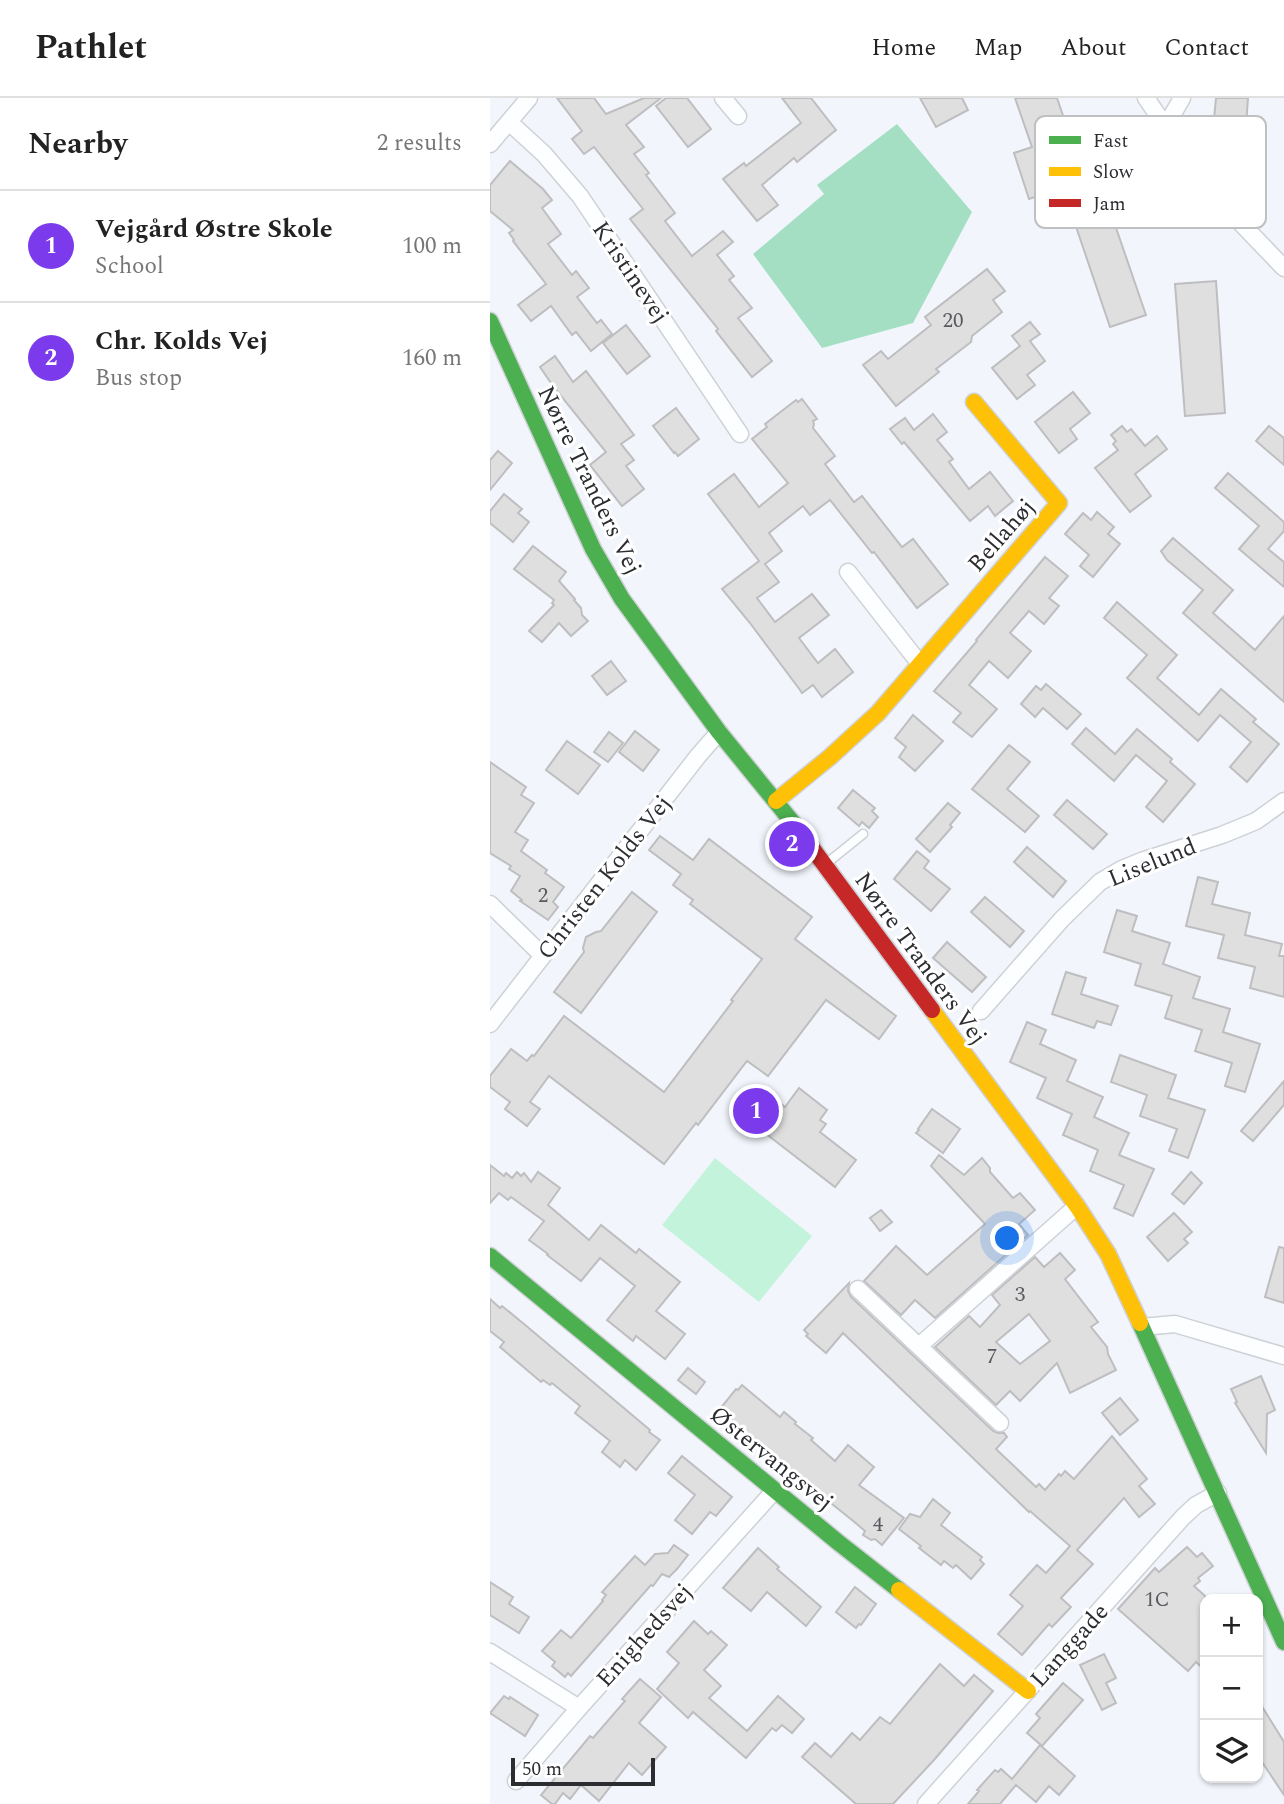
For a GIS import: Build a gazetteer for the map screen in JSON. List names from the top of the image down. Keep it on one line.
{"streets":{"street":["Kristinevej","Nørre Tranders Vej","Bellahøj","Liselund","Christen Kolds Vej","Østervangsvej","Enighedsvej","Langgade"]},"crossings":[["Nørre Tranders Vej","Bellahøj"],["Nørre Tranders Vej","Christen Kolds Vej"],["Nørre Tranders Vej","Langgade"],["Østervangsvej","Enighedsvej"],["Østervangsvej","Langgade"]],"house_numbers":["20","2","3","7","4","1C"],"legend":["Fast","Slow","Jam"],"scale_bar":"50 m","page":{"header":"Pathlet","nav":["Home","Map","About","Contact"],"heading":["Nearby","2 results"],"list":[{"mark":"1","name":"Vejgård Østre Skole","note":"School","value":"100 m"},{"mark":"2","name":"Chr. Kolds Vej","note":"Bus stop","value":"160 m"}],"pins":["2","1"],"map_buttons":["+","−"],"scale":"50 m"}}
